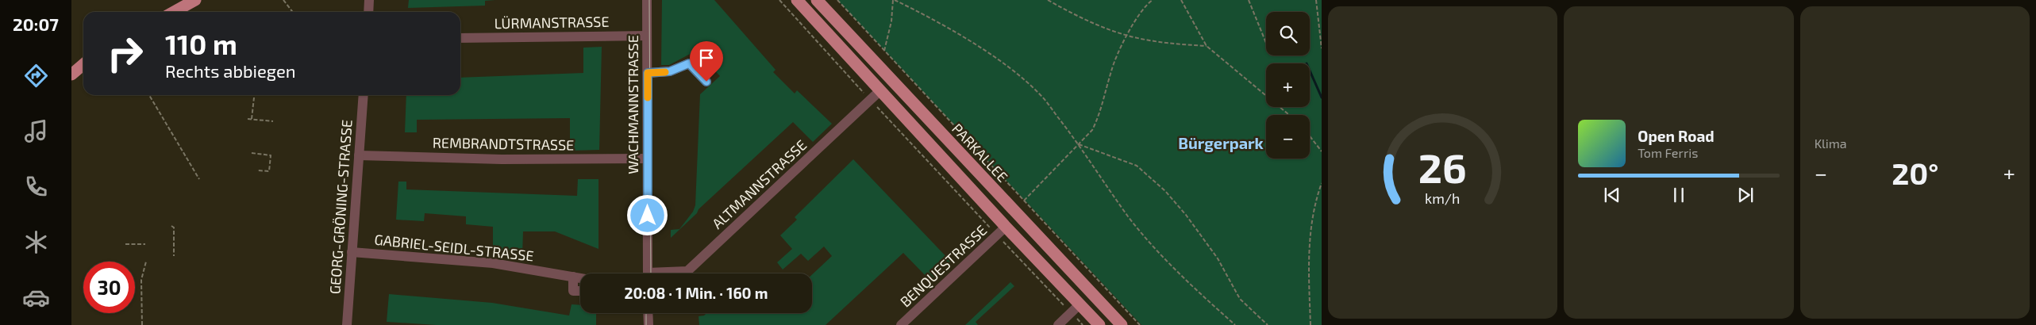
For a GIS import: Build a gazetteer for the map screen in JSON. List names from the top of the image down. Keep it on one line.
{"streets":{"main road":["PARKALLEE"],"street":["LÜRMANSTRASSE","WACHMANNSTRASSE","REMBRANDTSTRASSE","ALTMANNSTRASSE","GEORG-GRÖNING-STRASSE","GABRIEL-SEIDL-STRASSE","BENQUESTRASSE"]},"crossings":[["LÜRMANSTRASSE","WACHMANNSTRASSE"],["WACHMANNSTRASSE","REMBRANDTSTRASSE"],["REMBRANDTSTRASSE","GEORG-GRÖNING-STRASSE"],["GEORG-GRÖNING-STRASSE","GABRIEL-SEIDL-STRASSE"]],"districts":["Bürgerpark"],"page":{"tabs":"20:07","tile":"Klima","map_buttons":["+","−"],"turn":["110 m","Rechts abbiegen"],"song":["Open Road","Tom Ferris"],"heat":["−","20°","+"],"limit":"30","trip":"20:08 · 1 Min. · 160 m","gauge":["26","km/h"]}}
